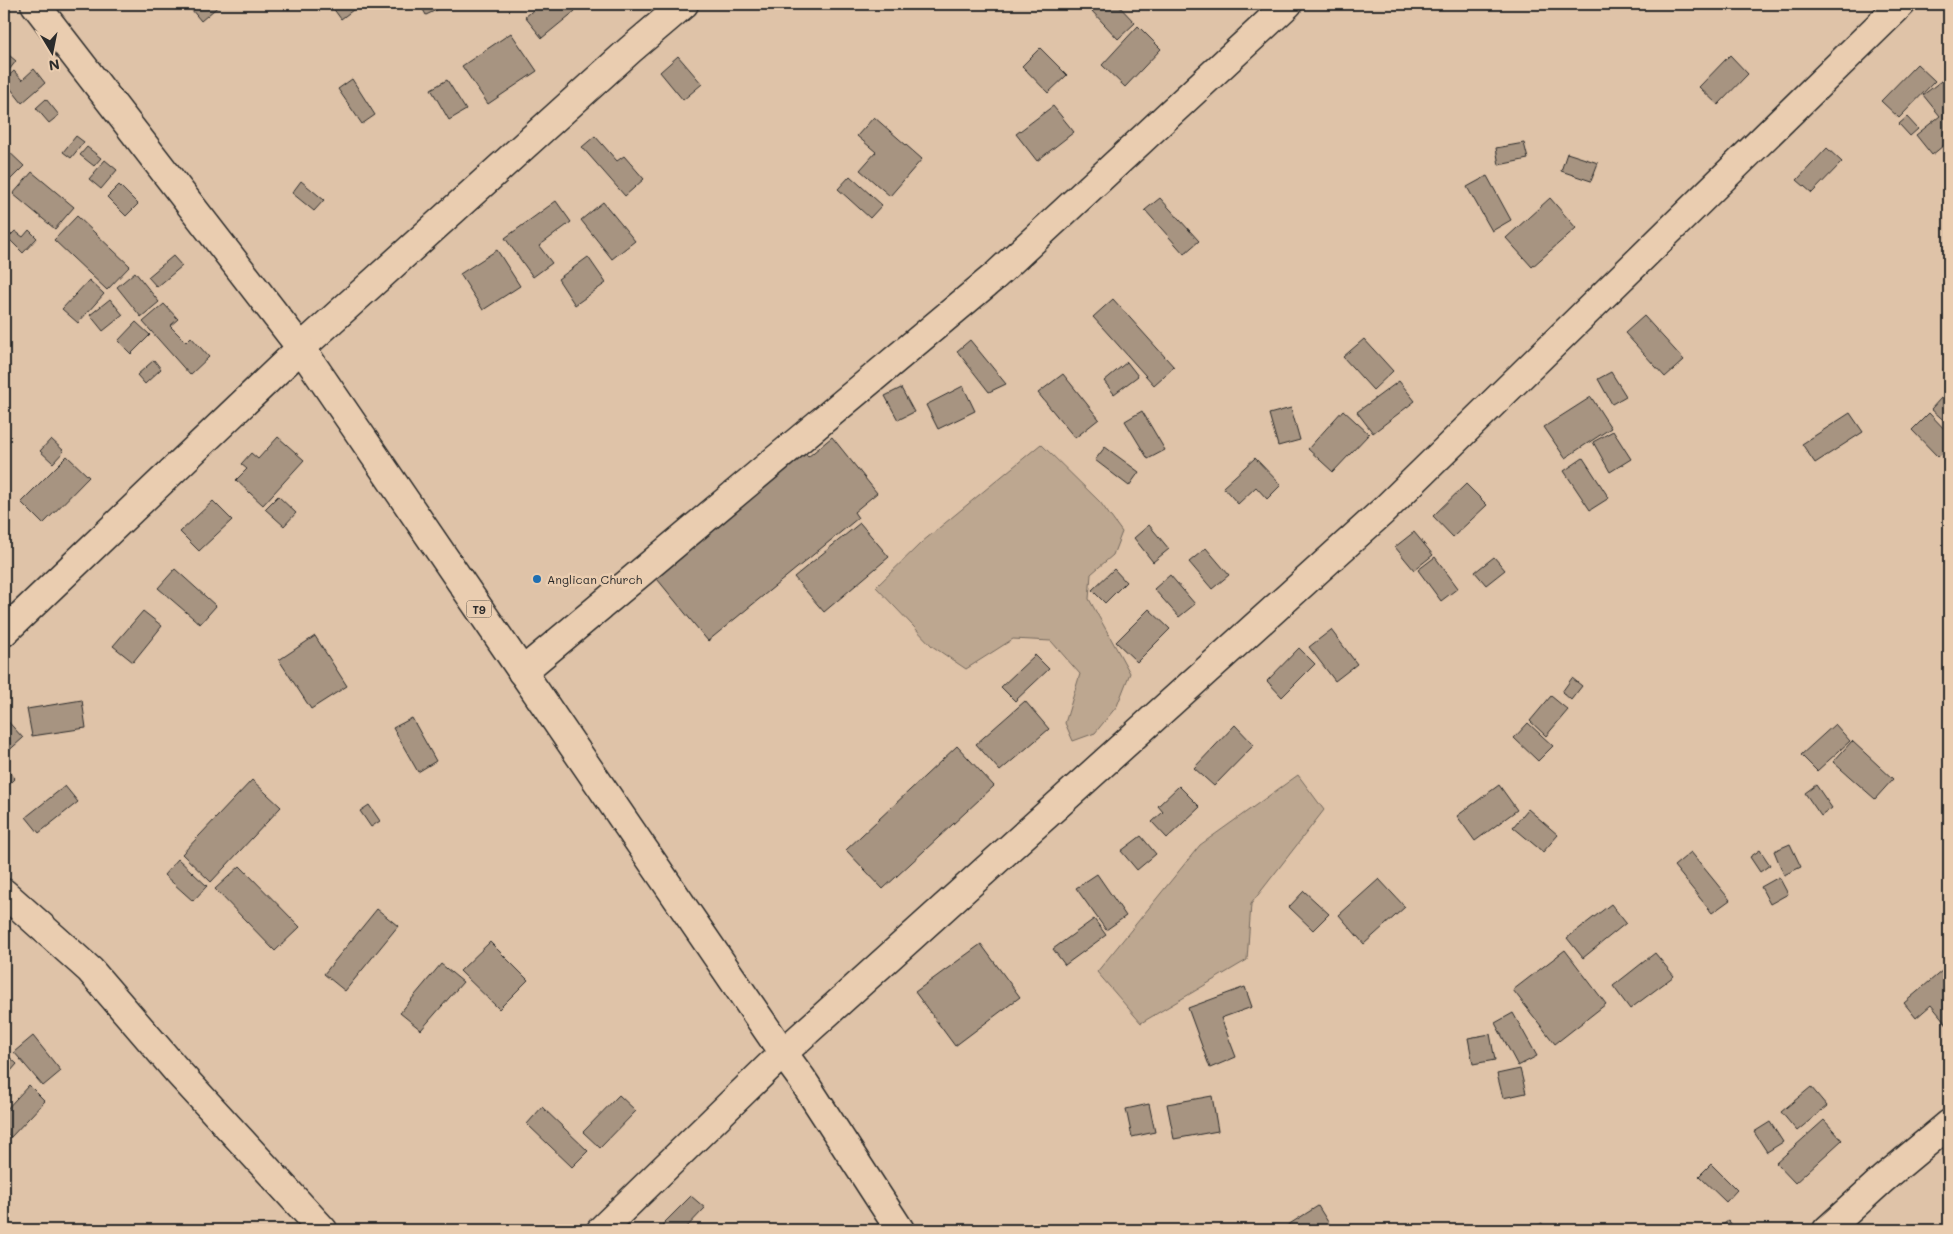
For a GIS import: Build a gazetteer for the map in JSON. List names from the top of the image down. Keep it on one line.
{"streets":{"main road":["T9"]},"places":["Anglican Church"],"north":"bottom"}
